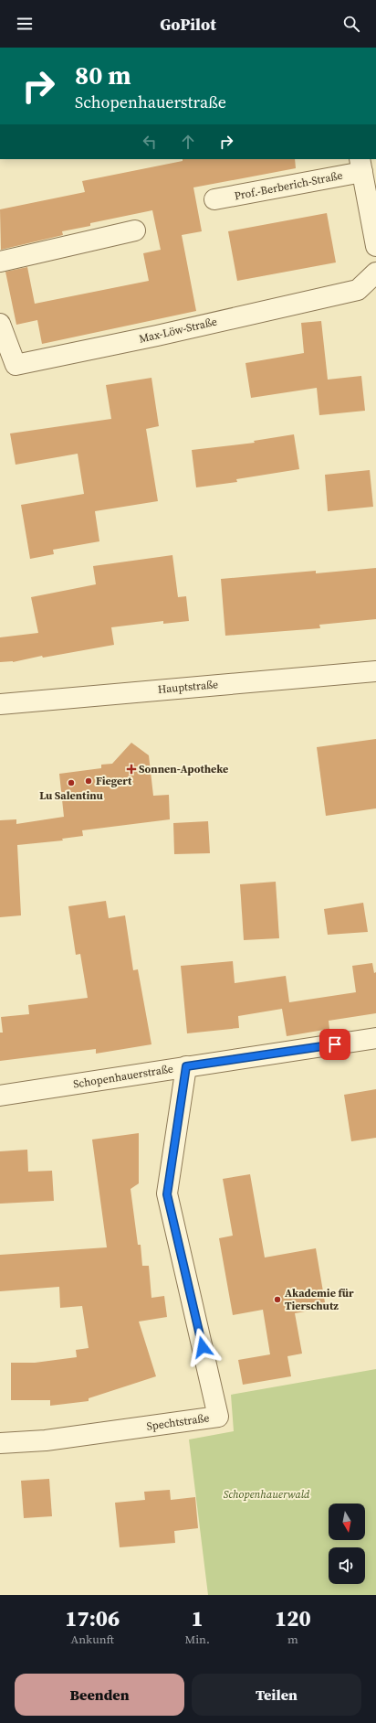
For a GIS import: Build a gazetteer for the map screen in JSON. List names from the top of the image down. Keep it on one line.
{"streets":{"street":["Prof.-Berberich-Straße","Max-Löw-Straße","Hauptstraße","Schopenhauerstraße","Spechtstraße"]},"crossings":[["Schopenhauerstraße","Spechtstraße"]],"parks":["Schopenhauerwald"],"places":{"health":["Sonnen-Apotheke"],"other":["Fiegert","Lu Salentinu","Akademie für Tierschutz"]},"north":"bottom","page":{"header":"GoPilot","turn":["80 m","Schopenhauerstraße"],"eta":["17:06","Ankunft","1","Min.","120","m"],"buttons":["Beenden","Teilen"]}}
